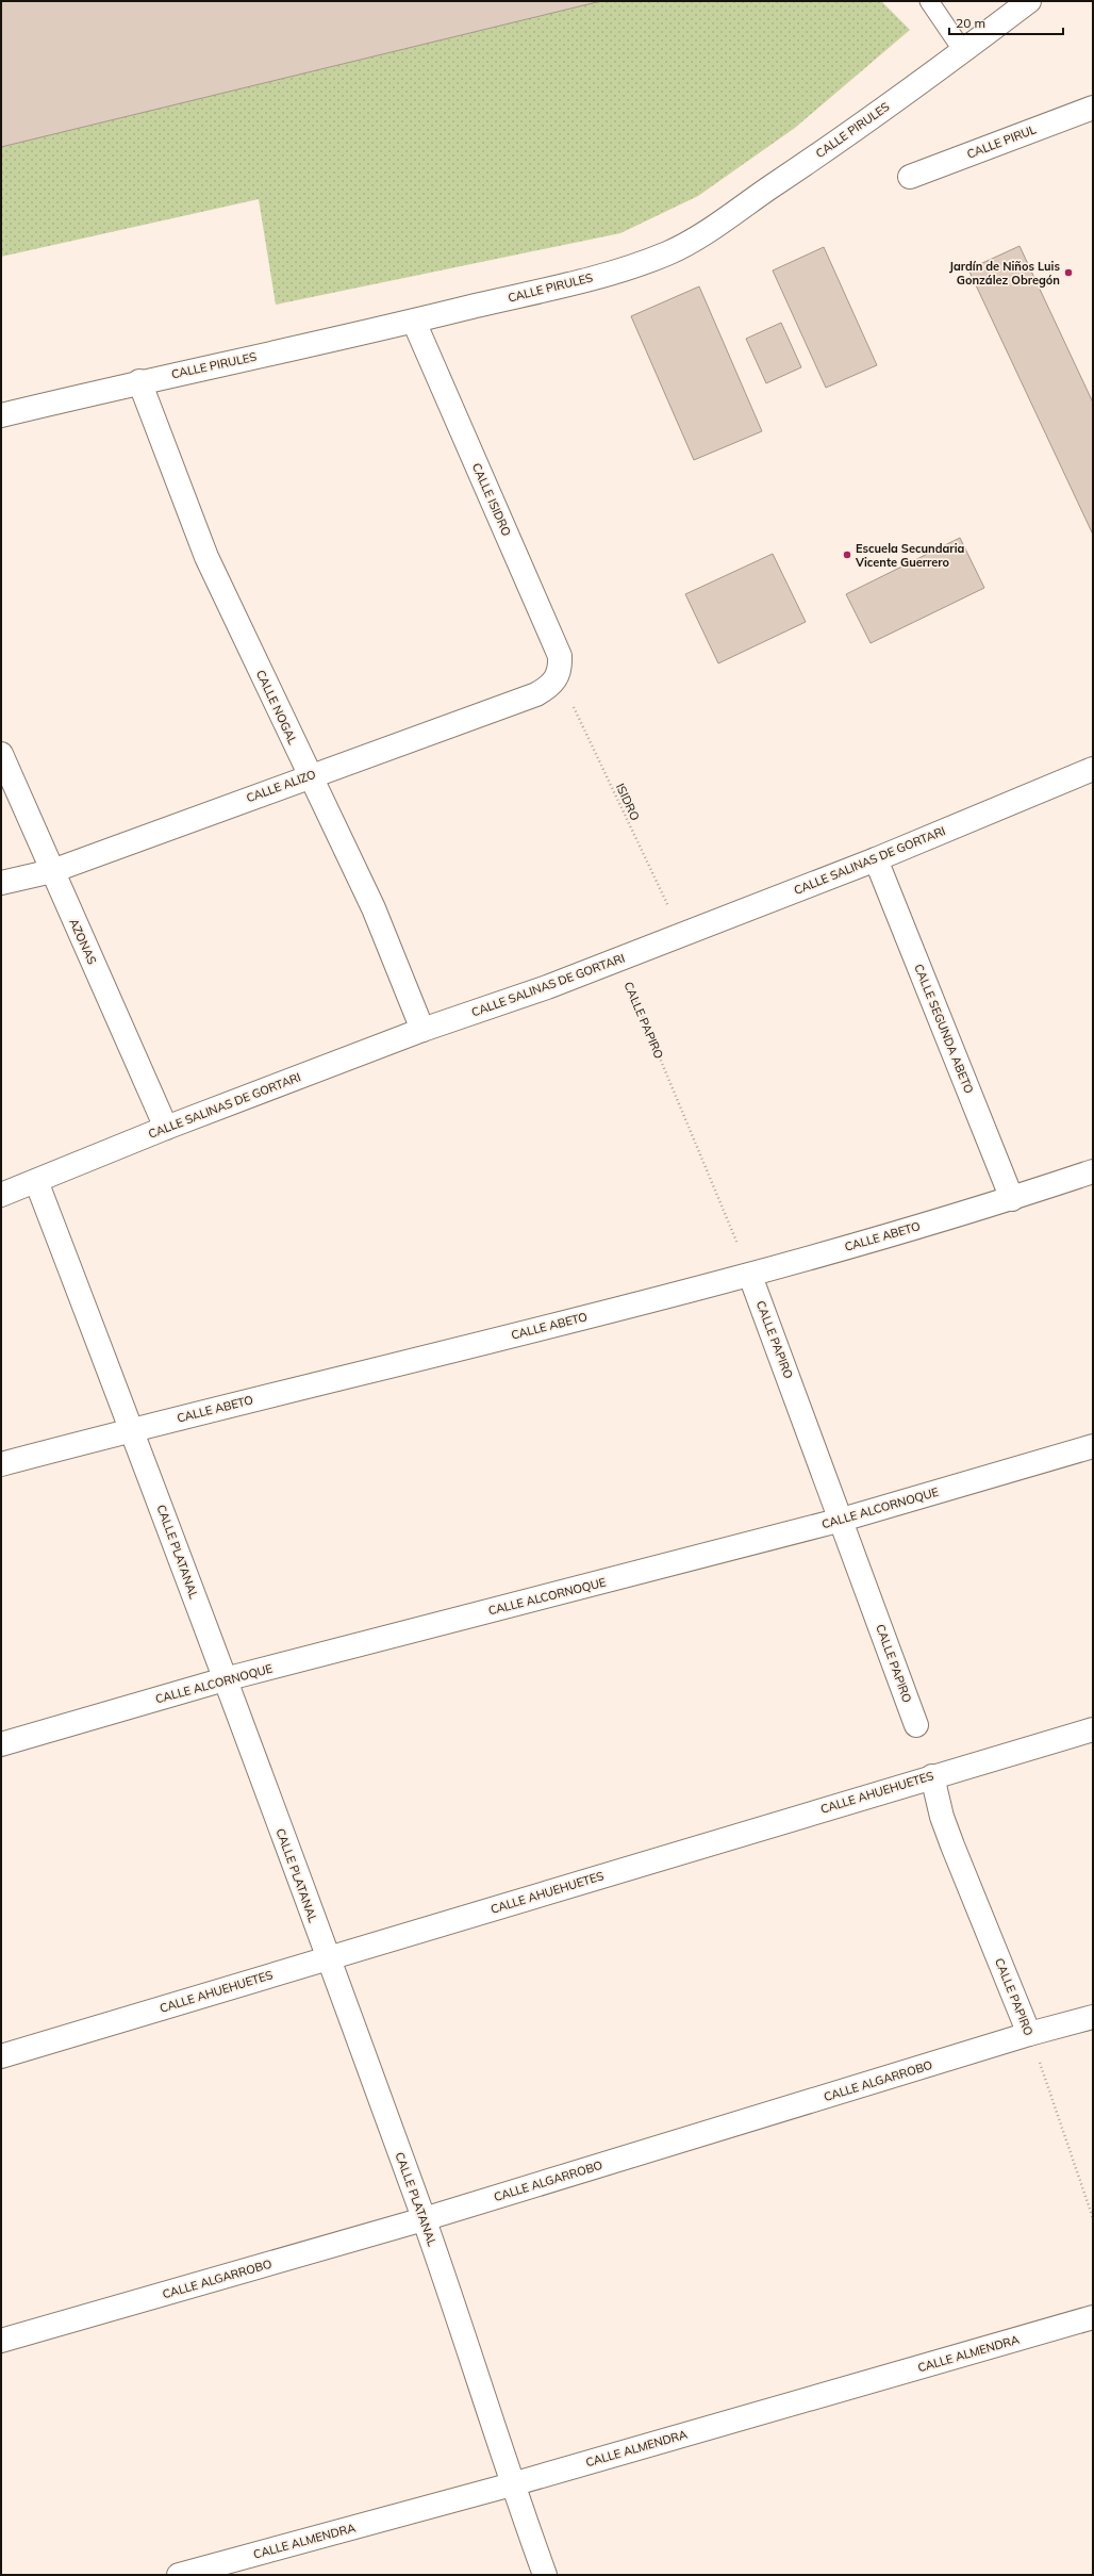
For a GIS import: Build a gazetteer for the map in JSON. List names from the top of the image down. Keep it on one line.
{"streets":{"street":["CALLE PIRULES","CALLE PIRUL","CALLE ISIDRO","CALLE NOGAL","CALLE ALIZO","CALLE SALINAS DE GORTARI","AZONAS","CALLE PAPIRO","CALLE SEGUNDA ABETO","CALLE ABETO","CALLE ALCORNOQUE","CALLE PLATANAL","CALLE AHUEHUETES","CALLE ALGARROBO","CALLE ALMENDRA"],"path":["ISIDRO"]},"crossings":[["CALLE PIRULES","CALLE ISIDRO"],["CALLE PIRULES","CALLE NOGAL"],["CALLE ISIDRO","CALLE ALIZO"],["CALLE ISIDRO","ISIDRO"],["CALLE NOGAL","CALLE ALIZO"],["CALLE NOGAL","CALLE SALINAS DE GORTARI"],["CALLE ALIZO","ISIDRO"],["CALLE ALIZO","AZONAS"],["ISIDRO","CALLE SALINAS DE GORTARI"],["CALLE SALINAS DE GORTARI","AZONAS"],["CALLE SALINAS DE GORTARI","CALLE PAPIRO"],["CALLE SALINAS DE GORTARI","CALLE SEGUNDA ABETO"],["CALLE SALINAS DE GORTARI","CALLE PLATANAL"],["CALLE PAPIRO","CALLE ABETO"],["CALLE PAPIRO","CALLE ALCORNOQUE"],["CALLE PAPIRO","CALLE AHUEHUETES"],["CALLE PAPIRO","CALLE ALGARROBO"],["CALLE SEGUNDA ABETO","CALLE ABETO"],["CALLE ABETO","CALLE PLATANAL"],["CALLE ALCORNOQUE","CALLE PLATANAL"],["CALLE PLATANAL","CALLE AHUEHUETES"],["CALLE PLATANAL","CALLE ALGARROBO"],["CALLE PLATANAL","CALLE ALMENDRA"]],"places":["Jardín de Niños Luis González Obregón","Escuela Secundaria Vicente Guerrero"],"scale_bar":"20 m"}
